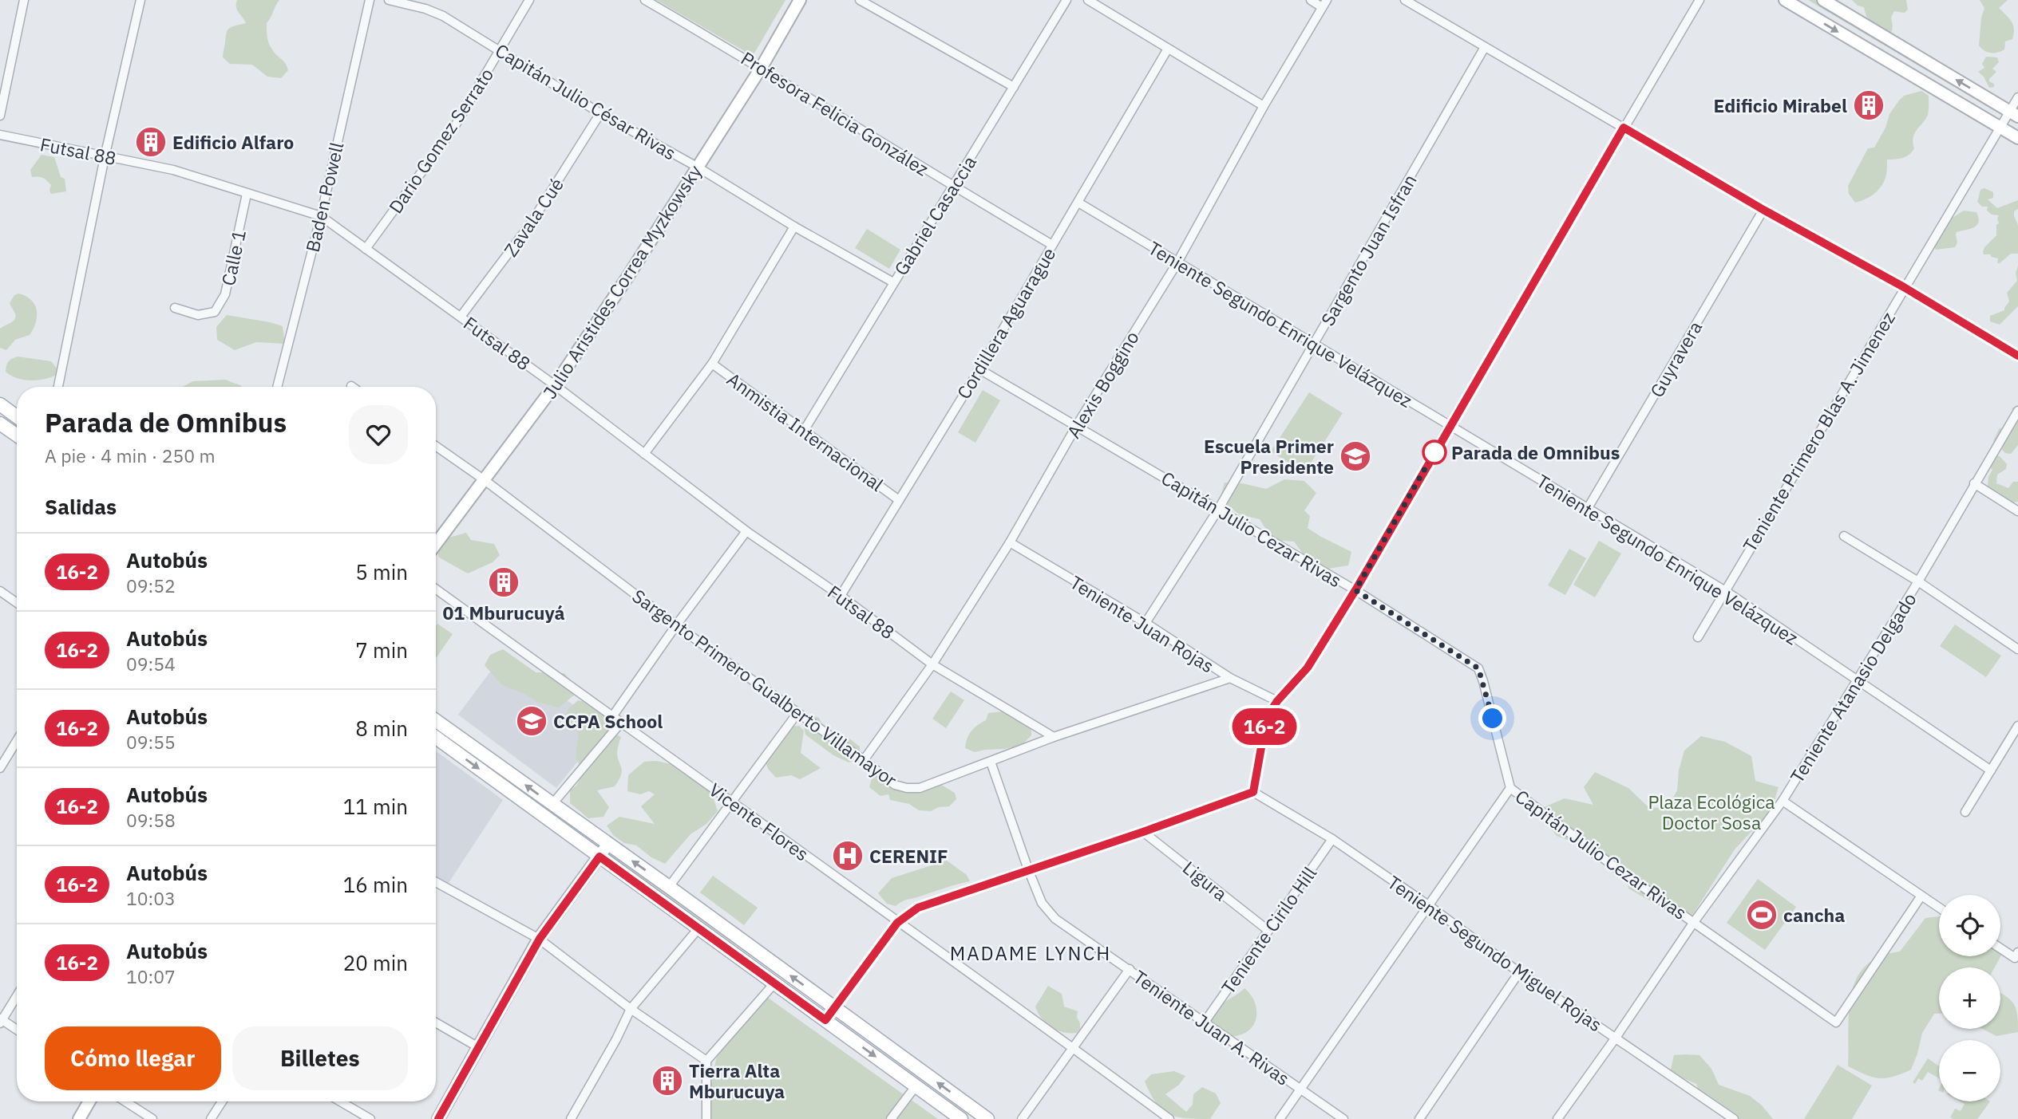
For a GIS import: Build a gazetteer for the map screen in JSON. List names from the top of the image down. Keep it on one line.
{"streets":{"main road":["Julio Aristides Correa Myzkowsky"],"street":["Capitán Julio César Rivas","Profesora Felicia González","Dario Gomez Serrato","Futsal 88","Baden Powell","Gabriel Casaccia","Zavala Cué","Sargento Juan Isfran","Calle 1","Cordillera Aguarague","Teniente Segundo Enrique Velázquez","Guyravera","Alexis Boggino","Anmistia Internacional","Teniente Primero Blas A. Jimenez","Capitán Julio Cezar Rivas","Teniente Juan Rojas","Sargento Primero Gualberto Villamayor","Teniente Atanasio Delgado","Vicente Flores","Ligura","Teniente Cirilo Hill","Teniente Segundo Miguel Rojas","Teniente Juan A. Rivas"]},"crossings":[["Capitán Julio César Rivas","Dario Gomez Serrato"],["Capitán Julio César Rivas","Gabriel Casaccia"],["Capitán Julio César Rivas","Zavala Cué"],["Capitán Julio César Rivas","Julio Aristides Correa Myzkowsky"],["Profesora Felicia González","Gabriel Casaccia"],["Profesora Felicia González","Julio Aristides Correa Myzkowsky"],["Profesora Felicia González","Cordillera Aguarague"],["Dario Gomez Serrato","Futsal 88"],["Futsal 88","Baden Powell"],["Futsal 88","Zavala Cué"],["Futsal 88","Calle 1"],["Futsal 88","Julio Aristides Correa Myzkowsky"],["Futsal 88","Cordillera Aguarague"],["Futsal 88","Alexis Boggino"],["Futsal 88","Sargento Primero Gualberto Villamayor"],["Gabriel Casaccia","Anmistia Internacional"],["Sargento Juan Isfran","Teniente Segundo Enrique Velázquez"],["Sargento Juan Isfran","Capitán Julio Cezar Rivas"],["Sargento Juan Isfran","Teniente Juan Rojas"],["Julio Aristides Correa Myzkowsky","Sargento Primero Gualberto Villamayor"],["Cordillera Aguarague","Teniente Segundo Enrique Velázquez"],["Cordillera Aguarague","Anmistia Internacional"],["Cordillera Aguarague","Capitán Julio Cezar Rivas"],["Teniente Segundo Enrique Velázquez","Guyravera"],["Teniente Segundo Enrique Velázquez","Alexis Boggino"],["Teniente Segundo Enrique Velázquez","Teniente Primero Blas A. Jimenez"],["Teniente Segundo Enrique Velázquez","Teniente Atanasio Delgado"],["Alexis Boggino","Capitán Julio Cezar Rivas"],["Alexis Boggino","Teniente Juan Rojas"],["Alexis Boggino","Sargento Primero Gualberto Villamayor"],["Capitán Julio Cezar Rivas","Teniente Atanasio Delgado"],["Teniente Juan Rojas","Sargento Primero Gualberto Villamayor"],["Sargento Primero Gualberto Villamayor","Teniente Juan A. Rivas"],["Teniente Atanasio Delgado","Teniente Segundo Miguel Rojas"],["Ligura","Teniente Cirilo Hill"],["Teniente Cirilo Hill","Teniente Segundo Miguel Rojas"],["Teniente Cirilo Hill","Teniente Juan A. Rivas"]],"districts":["MADAME LYNCH"],"parks":["Plaza Ecológica Doctor Sosa"],"places":{"building":["Edificio Mirabel","Edificio Alfaro","01 Mburucuyá","Tierra Alta Mburucuya"],"other":["Parada de Omnibus"],"school or university":["Escuela Primer Presidente","CCPA School"],"hospital":["CERENIF"],"sports":["cancha"]},"lines":["bus line 16-2"],"page":{"on_map":"16-2","heading":[["Parada de Omnibus","A pie · 4 min · 250 m"],"Salidas"],"list":[{"mark":"16-2","name":"Autobús","note":"09:52","value":"5 min"},{"mark":"16-2","name":"Autobús","note":"09:54","value":"7 min"},{"mark":"16-2","name":"Autobús","note":"09:55","value":"8 min"},{"mark":"16-2","name":"Autobús","note":"09:58","value":"11 min"},{"mark":"16-2","name":"Autobús","note":"10:03","value":"16 min"},{"mark":"16-2","name":"Autobús","note":"10:07","value":"20 min"}],"map_buttons":["+","−"],"buttons":["Cómo llegar","Billetes"]}}
